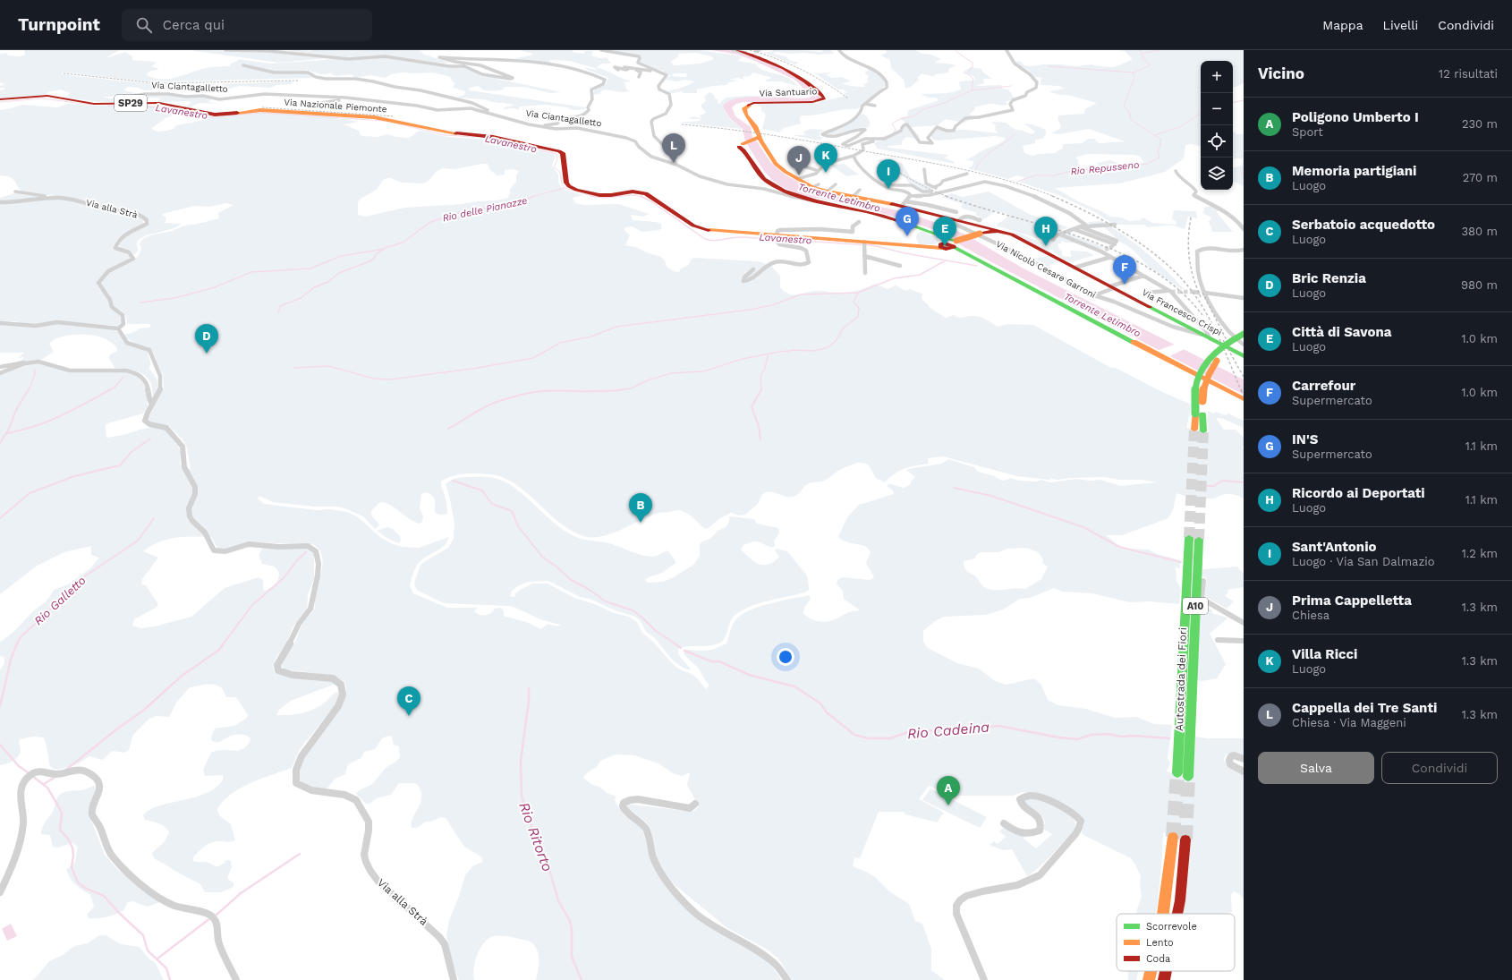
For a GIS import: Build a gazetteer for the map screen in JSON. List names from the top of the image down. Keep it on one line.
{"streets":{"main road":["Via Ciantagalletto","Via Santuario","SP29","Via Nazionale Piemonte","Via Francesco Crispi","A10","Autostrada dei Fiori"],"street":["Via alla Strà","Via Nicolò Cesare Garroni"]},"crossings":[["Via Ciantagalletto","Via Nazionale Piemonte"],["Via Santuario","Via Nicolò Cesare Garroni"],["Via Santuario","Via Francesco Crispi"],["Via Nazionale Piemonte","Via Francesco Crispi"],["Via Nicolò Cesare Garroni","Via Francesco Crispi"]],"water":["Lavanestro","Rio Repusseno","Torrente Letimbro","Rio delle Pianazze","Rio Galletto","Rio Cadeina","Rio Ritorto"],"legend":["Scorrevole","Lento","Coda"],"page":{"header":"Turnpoint","search":"Cerca qui","nav":["Mappa","Livelli","Condividi"],"heading":["Vicino","12 risultati"],"map_buttons":["+","−"],"list":[{"mark":"A","name":"Poligono Umberto I","note":"Sport","value":"230 m"},{"mark":"B","name":"Memoria partigiani","note":"Luogo","value":"270 m"},{"mark":"C","name":"Serbatoio acquedotto","note":"Luogo","value":"380 m"},{"mark":"D","name":"Bric Renzia","note":"Luogo","value":"980 m"},{"mark":"E","name":"Città di Savona","note":"Luogo","value":"1.0 km"},{"mark":"F","name":"Carrefour","note":"Supermercato","value":"1.0 km"},{"mark":"G","name":"IN'S","note":"Supermercato","value":"1.1 km"},{"mark":"H","name":"Ricordo ai Deportati","note":"Luogo","value":"1.1 km"},{"mark":"I","name":"Sant'Antonio","note":"Luogo · Via San Dalmazio","value":"1.2 km"},{"mark":"J","name":"Prima Cappelletta","note":"Chiesa","value":"1.3 km"},{"mark":"K","name":"Villa Ricci","note":"Luogo","value":"1.3 km"},{"mark":"L","name":"Cappella dei Tre Santi","note":"Chiesa · Via Maggeni","value":"1.3 km"}],"pins":["L","K","J","I","G","E","H","F","D","B","C","A"],"buttons":["Salva","Condividi"]}}
